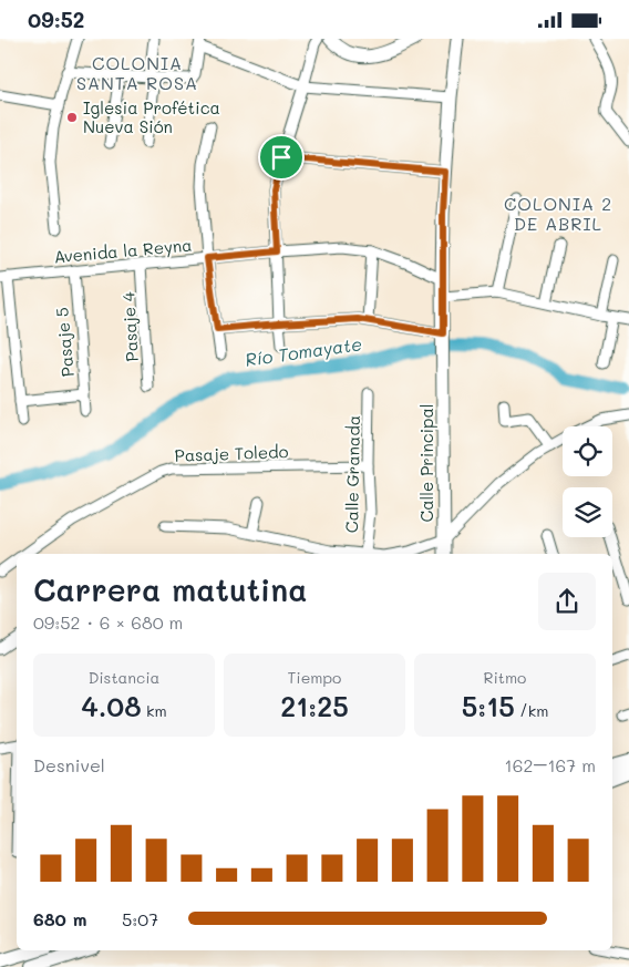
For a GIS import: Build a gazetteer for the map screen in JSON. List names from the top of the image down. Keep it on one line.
{"streets":{"street":["Avenida la Reyna","Pasaje 4","Pasaje 5","Pasaje Toledo","Calle Principal","Calle Granada"]},"crossings":[["Avenida la Reyna","Pasaje 4"],["Avenida la Reyna","Pasaje 5"],["Avenida la Reyna","Calle Principal"],["Pasaje Toledo","Calle Granada"]],"districts":["COLONIA SANTA ROSA","COLONIA 2 DE ABRIL"],"water":["Río Tomayate"],"places":["Iglesia Profética Nueva Sión"],"page":{"status":"09:52","heading":["Carrera matutina","09:52 · 6 × 680 m"],"stats":[["Distancia","4.08 km"],["Tiempo","21:25"],["Ritmo","5:15 /km"]],"chart":["Desnivel","162–167 m"],"list":[{"name":"680 m","note":"5:07"}]}}
